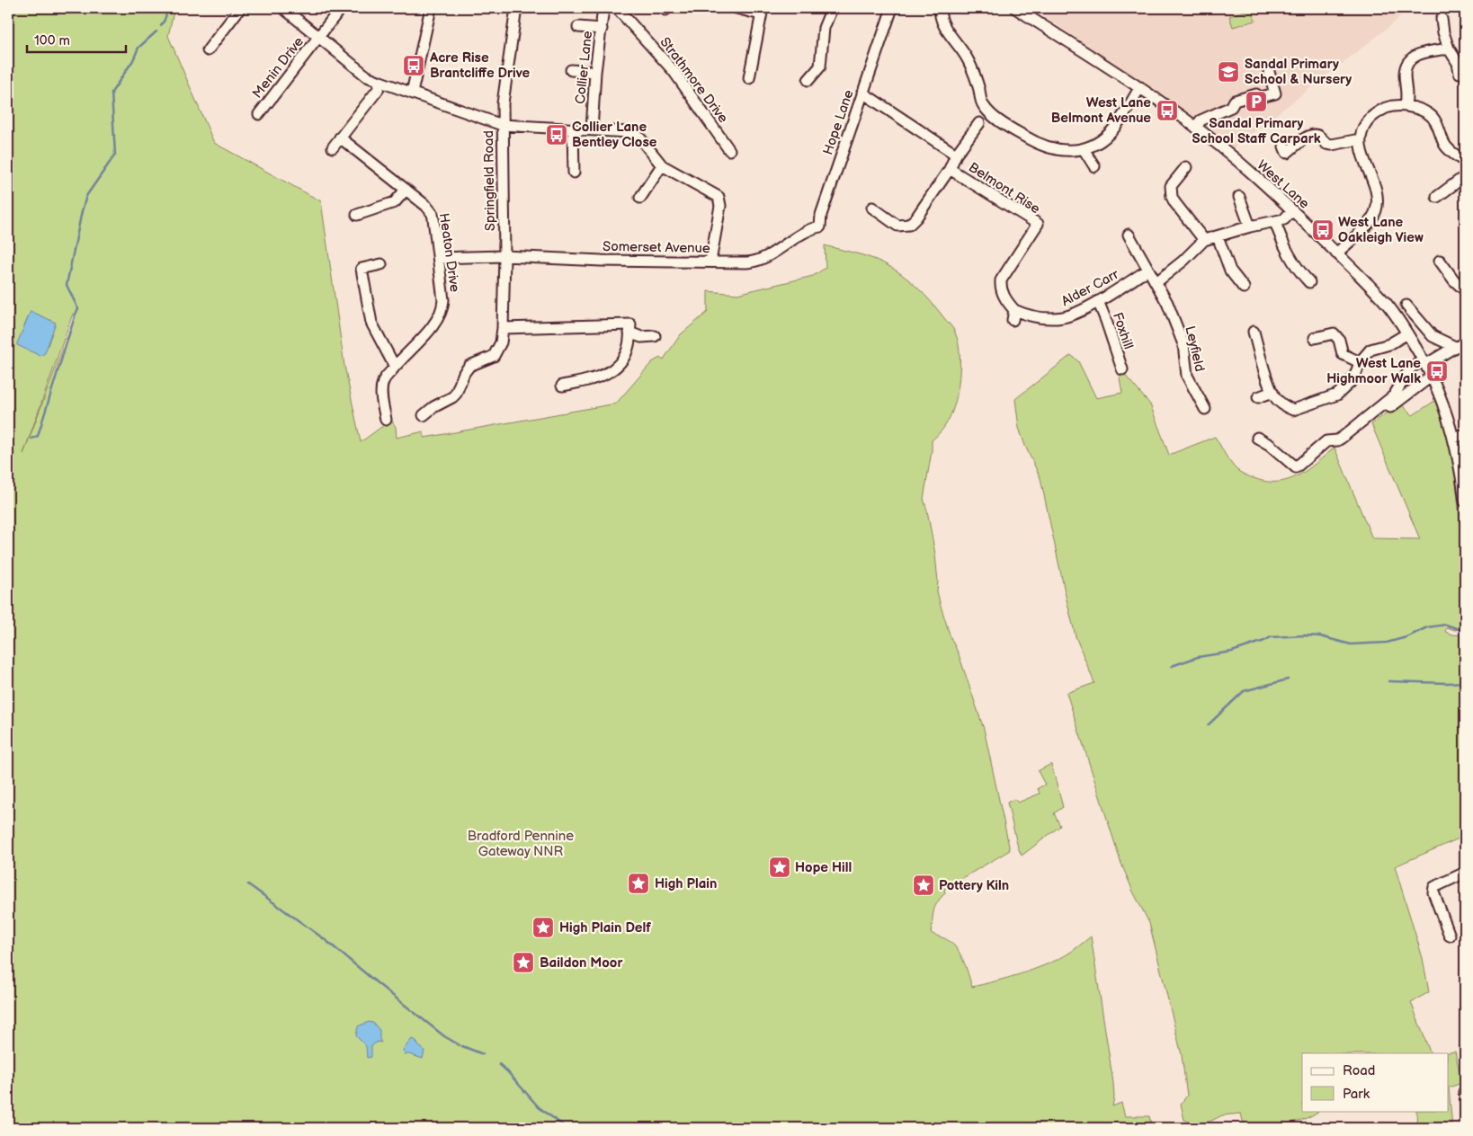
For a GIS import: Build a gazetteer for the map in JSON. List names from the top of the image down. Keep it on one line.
{"streets":{"street":["Menin Drive","Collier Lane","Strathmore Drive","Hope Lane","Springfield Road","West Lane","Belmont Rise","Somerset Avenue","Heaton Drive","Alder Carr","Foxhill","Leyfield"]},"crossings":[["Hope Lane","Belmont Rise"],["Hope Lane","Somerset Avenue"],["Springfield Road","Somerset Avenue"],["Belmont Rise","Alder Carr"],["Somerset Avenue","Heaton Drive"],["Alder Carr","Foxhill"],["Alder Carr","Leyfield"]],"parks":["Bradford Pennine Gateway NNR"],"places":{"bus stop":["Acre Rise Brantcliffe Drive","West Lane Belmont Avenue","Collier Lane Bentley Close","West Lane Oakleigh View","West Lane Highmoor Walk"],"school or university":["Sandal Primary School & Nursery"],"parking":["Sandal Primary School Staff Carpark"],"place":["Hope Hill","High Plain","Pottery Kiln","High Plain Delf","Baildon Moor"]},"legend":["Road","Park"],"scale_bar":"100 m"}
